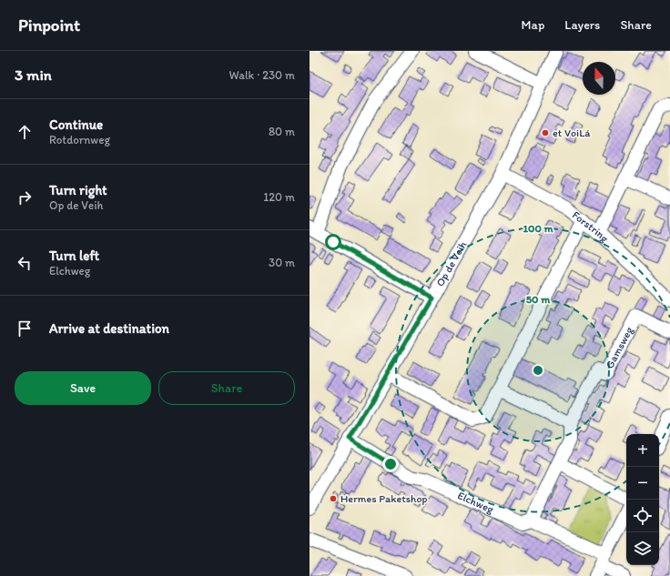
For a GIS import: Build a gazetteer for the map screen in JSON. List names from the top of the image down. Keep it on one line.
{"streets":{"street":["Forstring","Op de Veih","Gamsweg","Elchweg"]},"crossings":[["Forstring","Op de Veih"],["Op de Veih","Elchweg"],["Gamsweg","Elchweg"]],"places":["et VoiLá","Hermes Paketshop"],"north":"top","page":{"header":"Pinpoint","nav":["Map","Layers","Share"],"heading":["3 min","Walk · 230 m"],"list":[["Continue","Rotdornweg","80 m"],["Turn right","Op de Veih","120 m"],["Turn left","Elchweg","30 m"],"Arrive at destination"],"buttons":["Save","Share"],"map_buttons":["+","−"]},"rings":["100 m","50 m"]}
